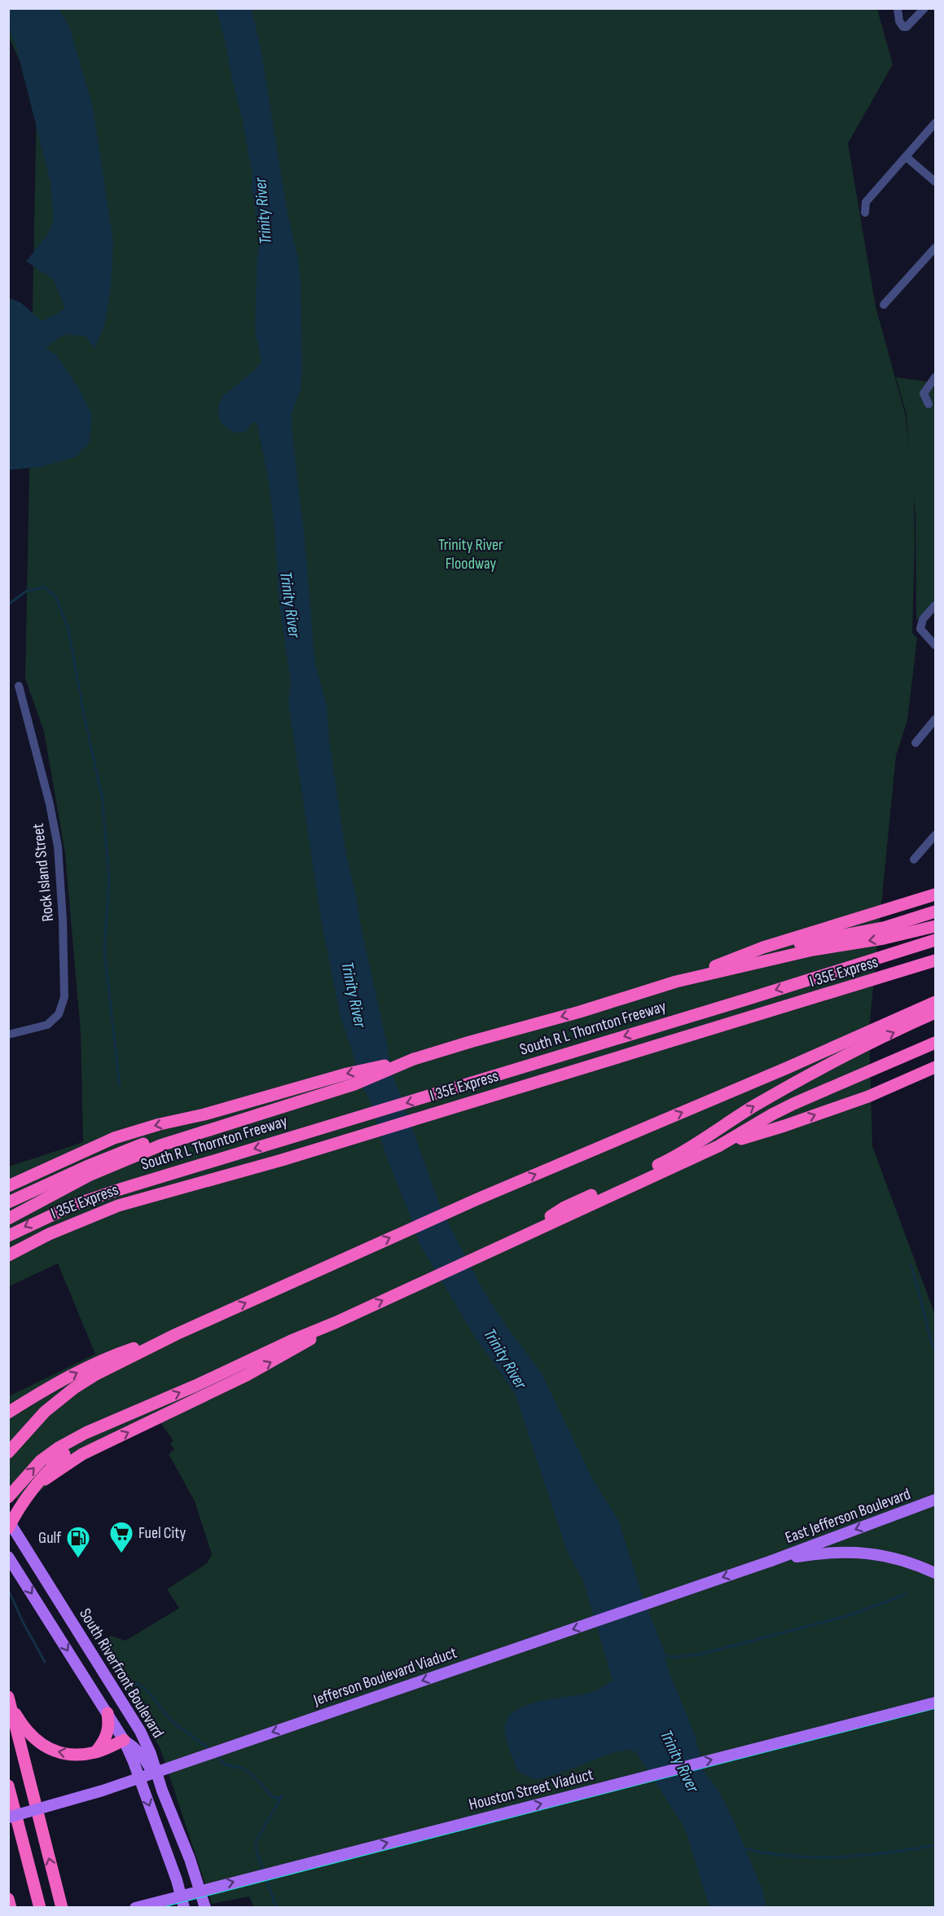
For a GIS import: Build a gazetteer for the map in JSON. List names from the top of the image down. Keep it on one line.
{"streets":{"highway":["I 35E Express","South R L Thornton Freeway"],"main road":["East Jefferson Boulevard","South Riverfront Boulevard","Jefferson Boulevard Viaduct","Houston Street Viaduct"],"street":["Rock Island Street"]},"crossings":[["East Jefferson Boulevard","Jefferson Boulevard Viaduct"]],"one_way":["East Jefferson Boulevard","Jefferson Boulevard Viaduct","Houston Street Viaduct"],"water":["Trinity River"],"parks":["Trinity River Floodway"],"places":{"supermarket":["Fuel City"],"fuel station":["Gulf"]}}
